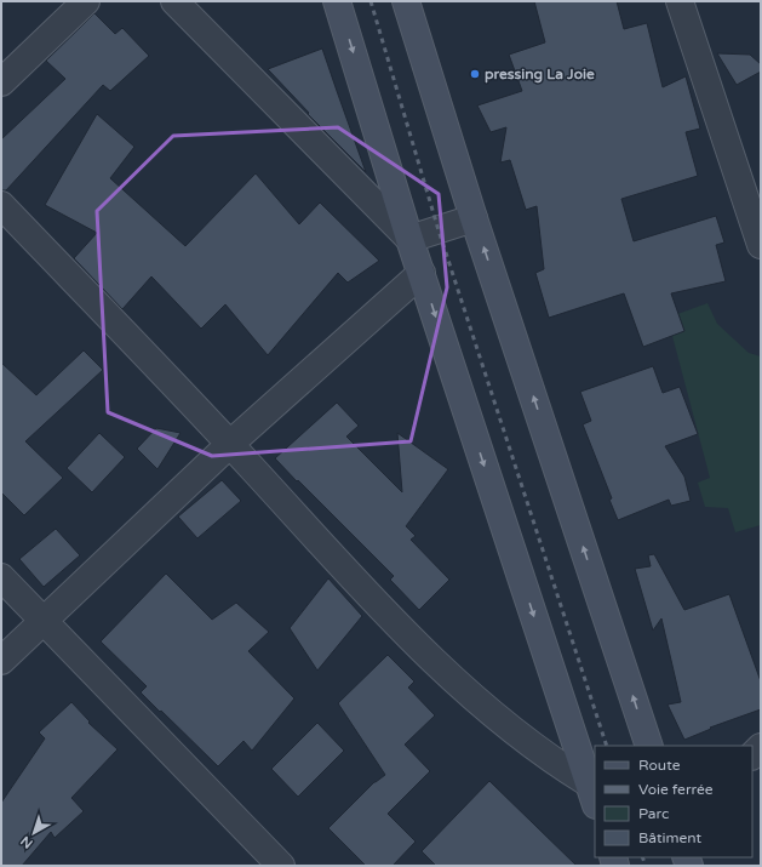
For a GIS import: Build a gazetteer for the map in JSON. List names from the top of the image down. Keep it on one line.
{"places":["pressing La Joie"],"legend":["Route","Voie ferrée","Parc","Bâtiment"],"north":"bottom left"}
